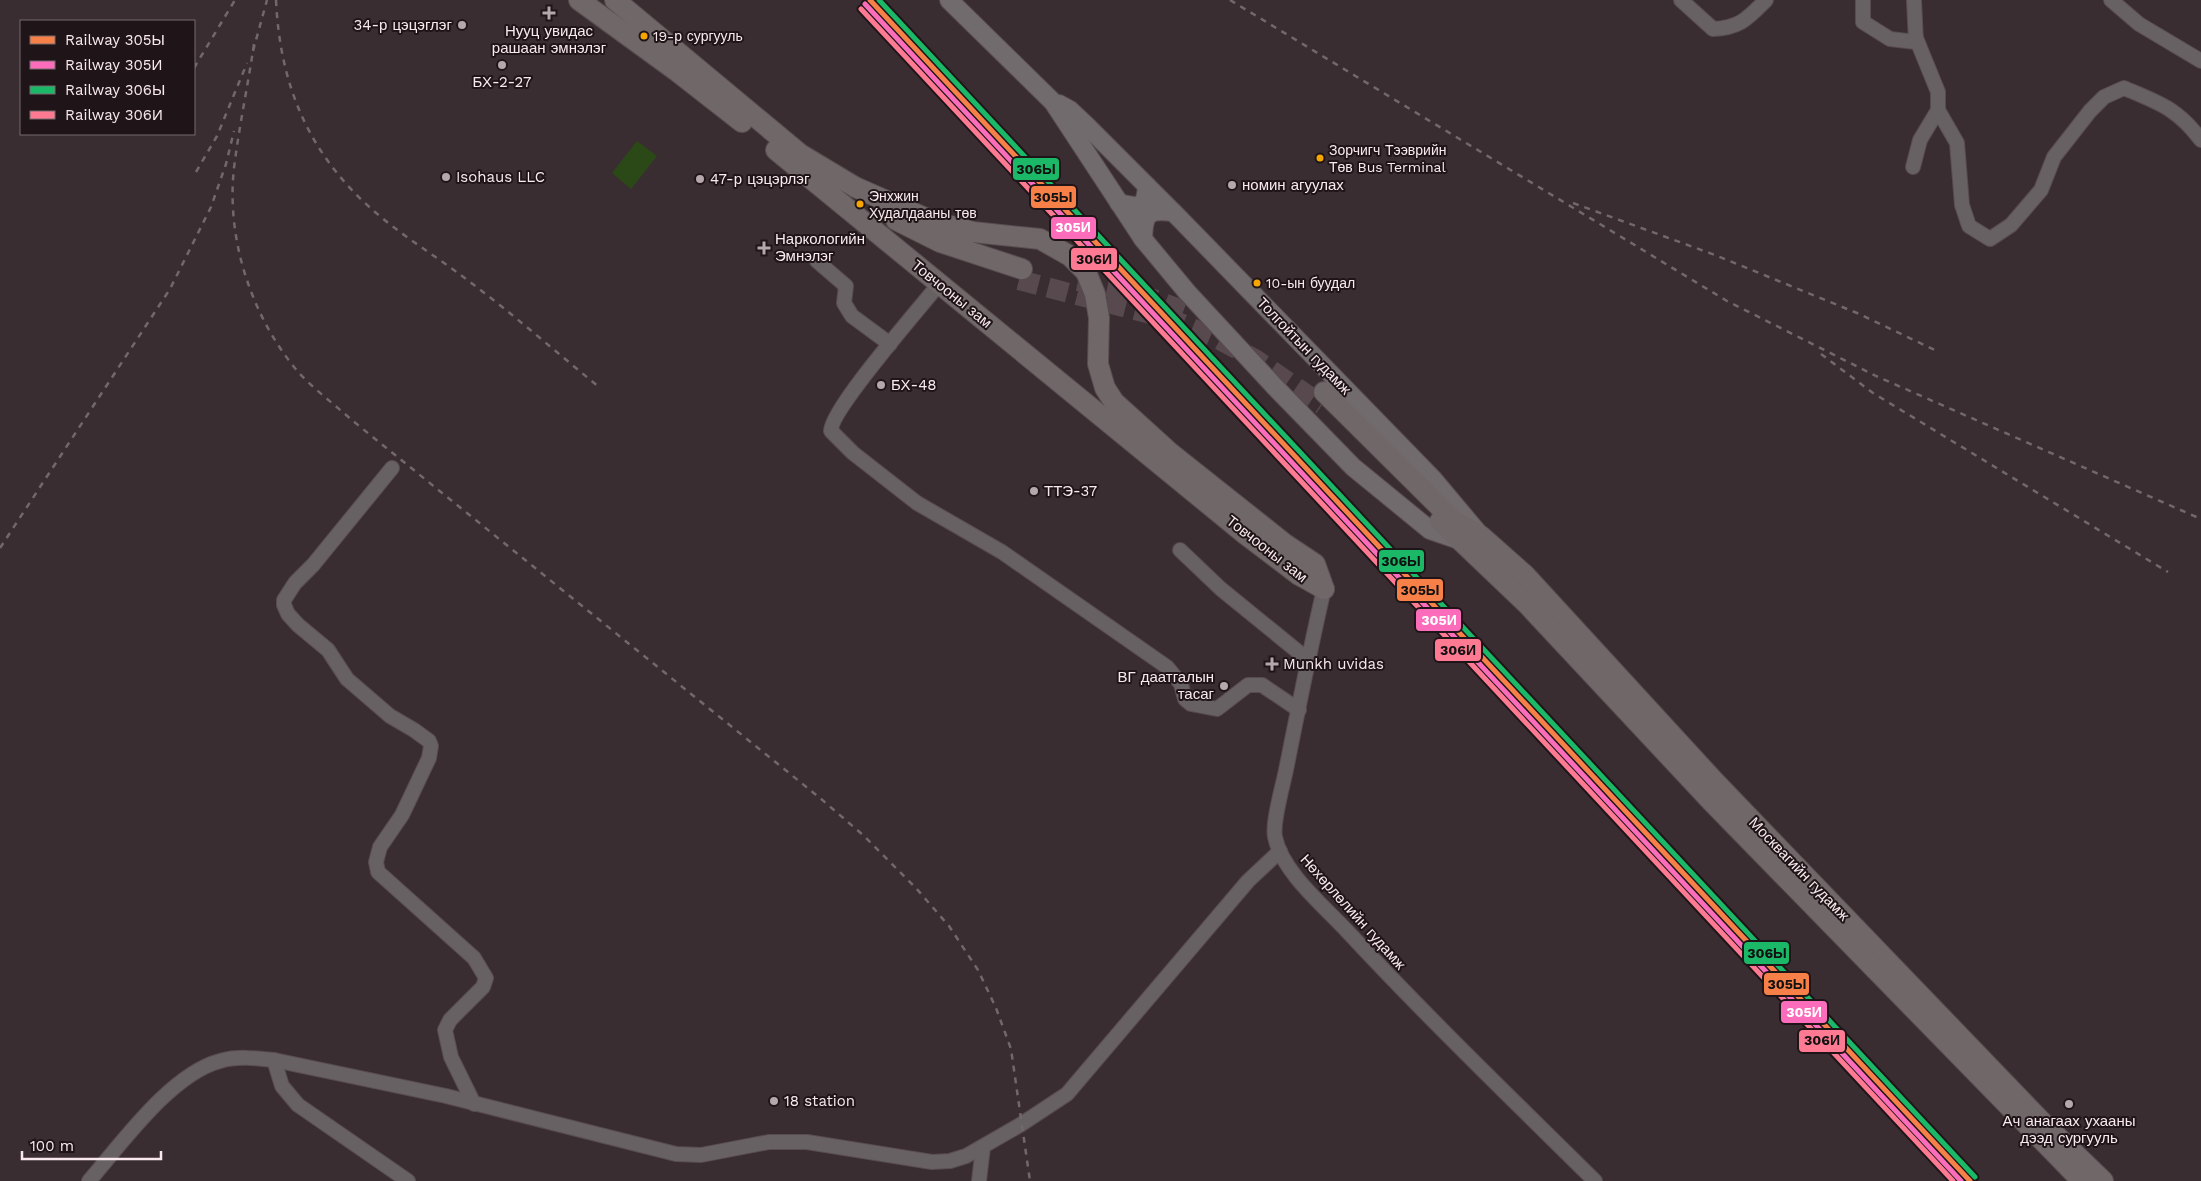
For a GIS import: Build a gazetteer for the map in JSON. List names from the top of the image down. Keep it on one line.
{"streets":{"highway":["Товчооны зам","Москвагийн гудамж"],"main road":["Толгойтын гудамж"],"street":["Нөхөрлөлийн гудамж"]},"crossings":[["Товчооны зам","Нөхөрлөлийн гудамж"],["Толгойтын гудамж","Москвагийн гудамж"]],"places":{"health":["Нууц увидас рашаан эмнэлэг","Наркологийн Эмнэлэг","Munkh uvidas"],"other":["34-р цэцэглэг","19-р сургууль","БХ-2-27","Зорчигч Тээврийн Төв Bus Terminal","Isohaus LLC","47-р цэцэрлэг","номин агуулах","Энхжин Худалдааны төв","10-ын буудал","БХ-48","ТТЭ-37","ВГ даатгалын тасаг","18 station","Ач анагаах ухааны дээд сургууль"]},"lines":["rail line 305Ы","rail line 306Ы","rail line 305И","rail line 306И"],"legend":["Railway 305Ы","Railway 305И","Railway 306Ы","Railway 306И"],"scale_bar":"100 m"}
